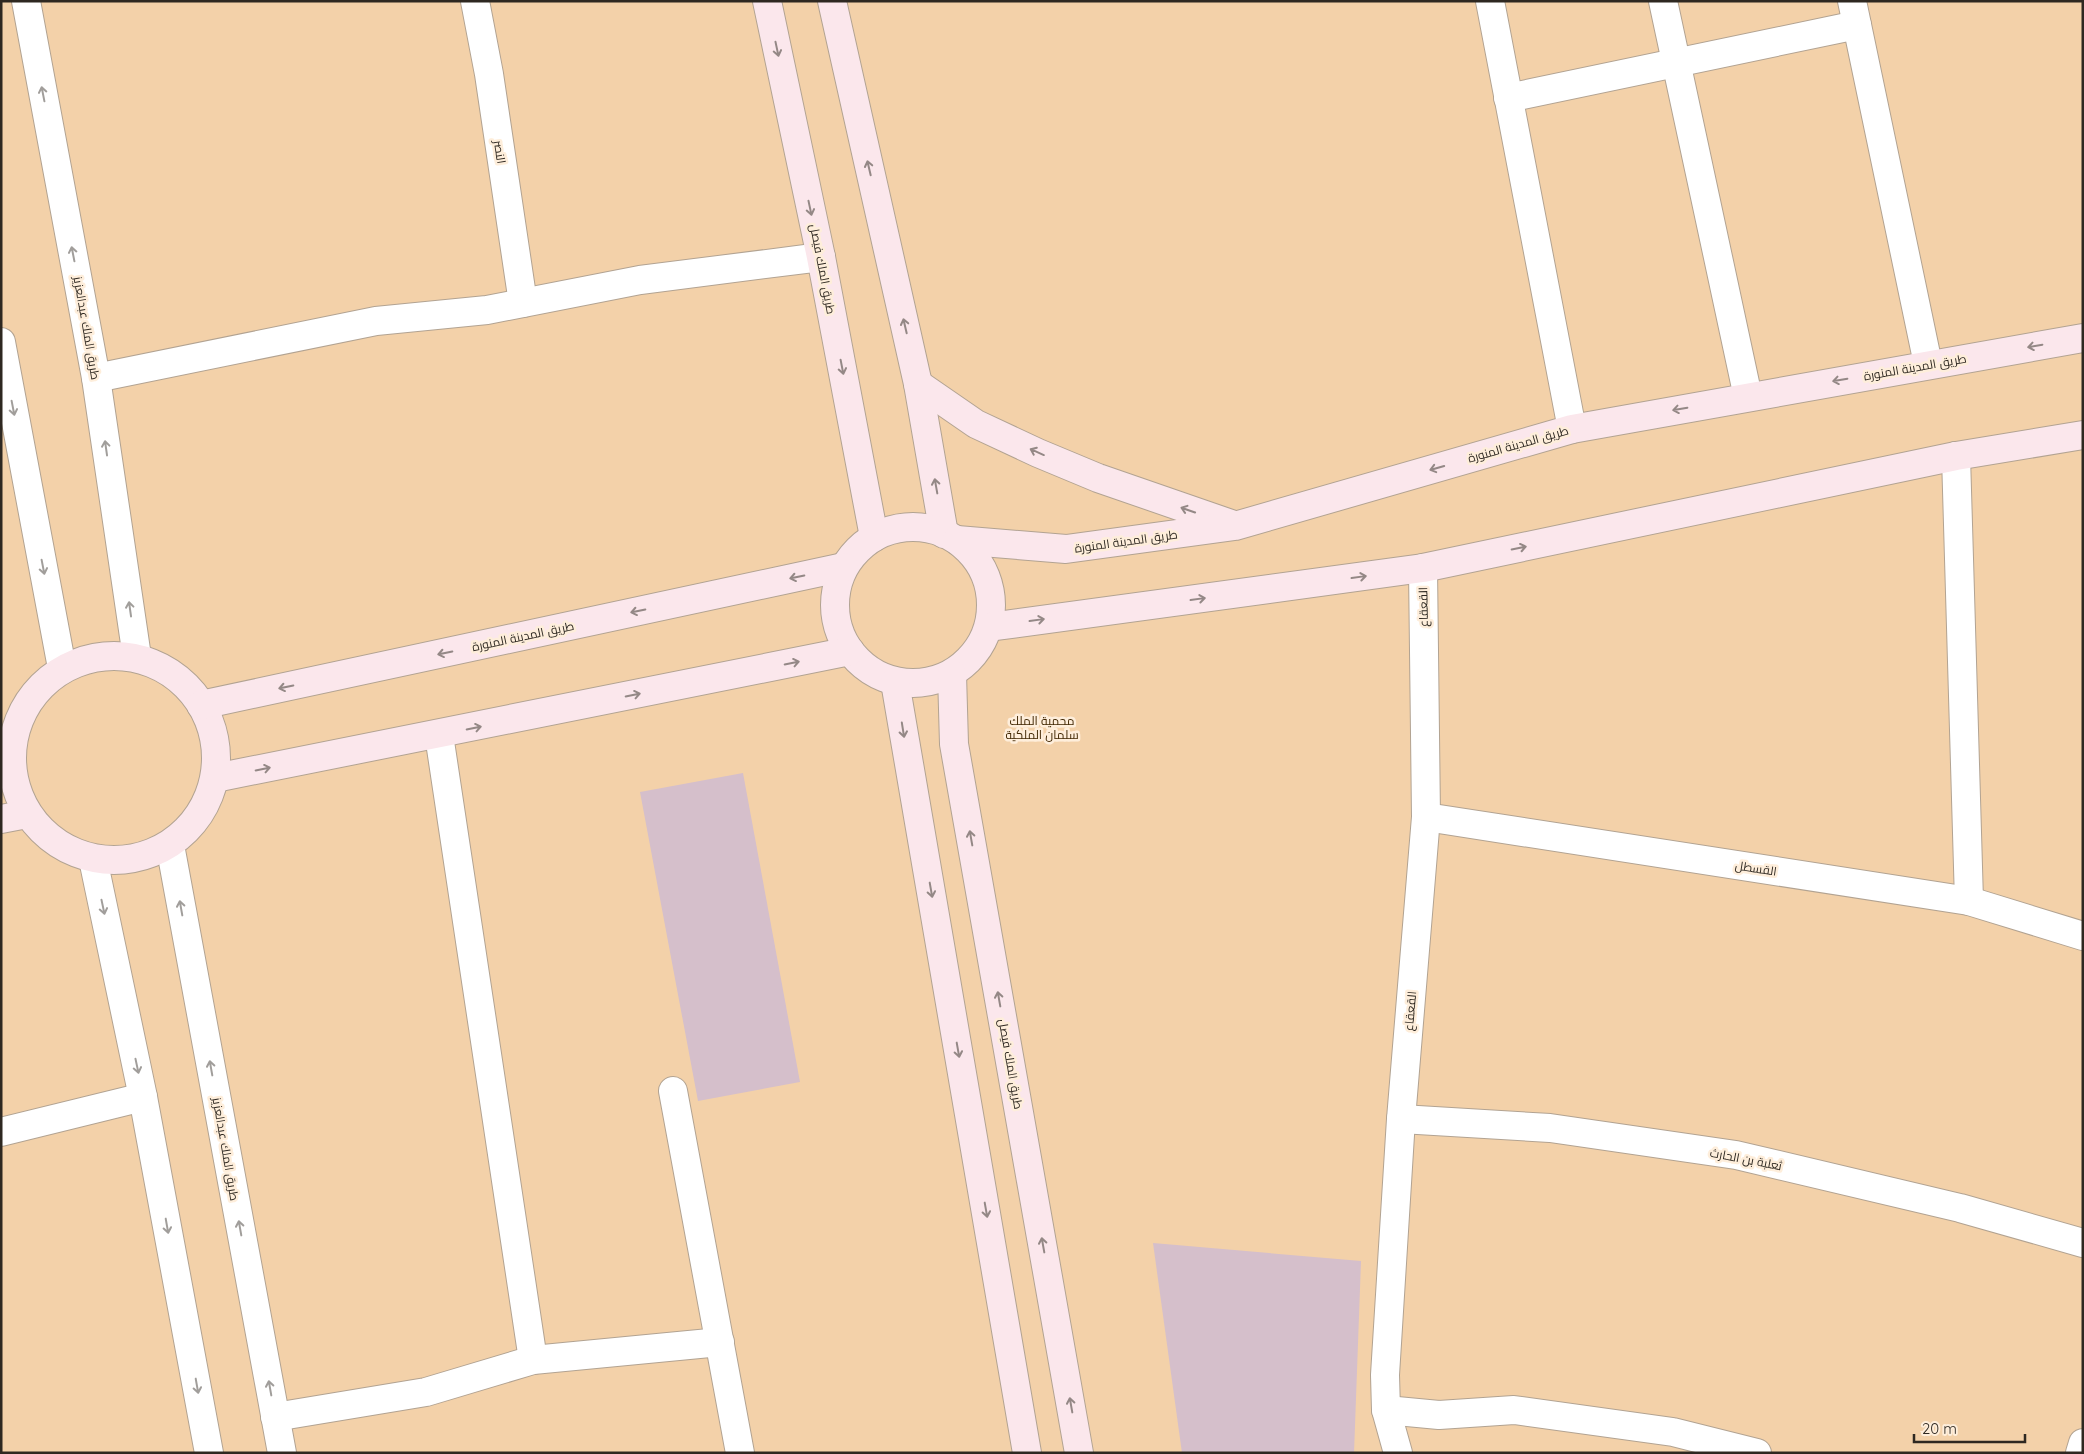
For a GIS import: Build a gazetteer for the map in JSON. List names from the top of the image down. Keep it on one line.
{"streets":{"main road":["طريق الملك فيصل","طريق المدينة المنورة"],"street":["النصر","طريق الملك عبدالعزيز","القعقاع","القسطل","ثعلبة بن الحارث"]},"crossings":[["طريق الملك فيصل","طريق المدينة المنورة"],["القعقاع","القسطل"],["القعقاع","ثعلبة بن الحارث"]],"parks":["محمية الملك سلمان الملكية"],"scale_bar":"20 m"}
